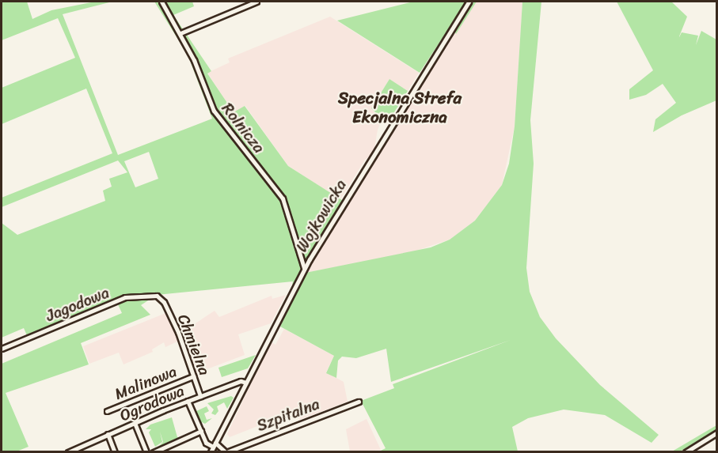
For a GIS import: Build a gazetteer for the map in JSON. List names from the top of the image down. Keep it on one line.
{"streets":{"street":["Rolnicza","Wojkowicka","Jagodowa","Chmielna","Malinowa","Ogrodowa","Szpitalna"]},"crossings":[["Rolnicza","Wojkowicka"],["Wojkowicka","Ogrodowa"],["Wojkowicka","Szpitalna"],["Jagodowa","Chmielna"],["Chmielna","Malinowa"],["Chmielna","Ogrodowa"],["Ogrodowa","Szpitalna"]],"districts":["Specjalna Strefa Ekonomiczna"]}
